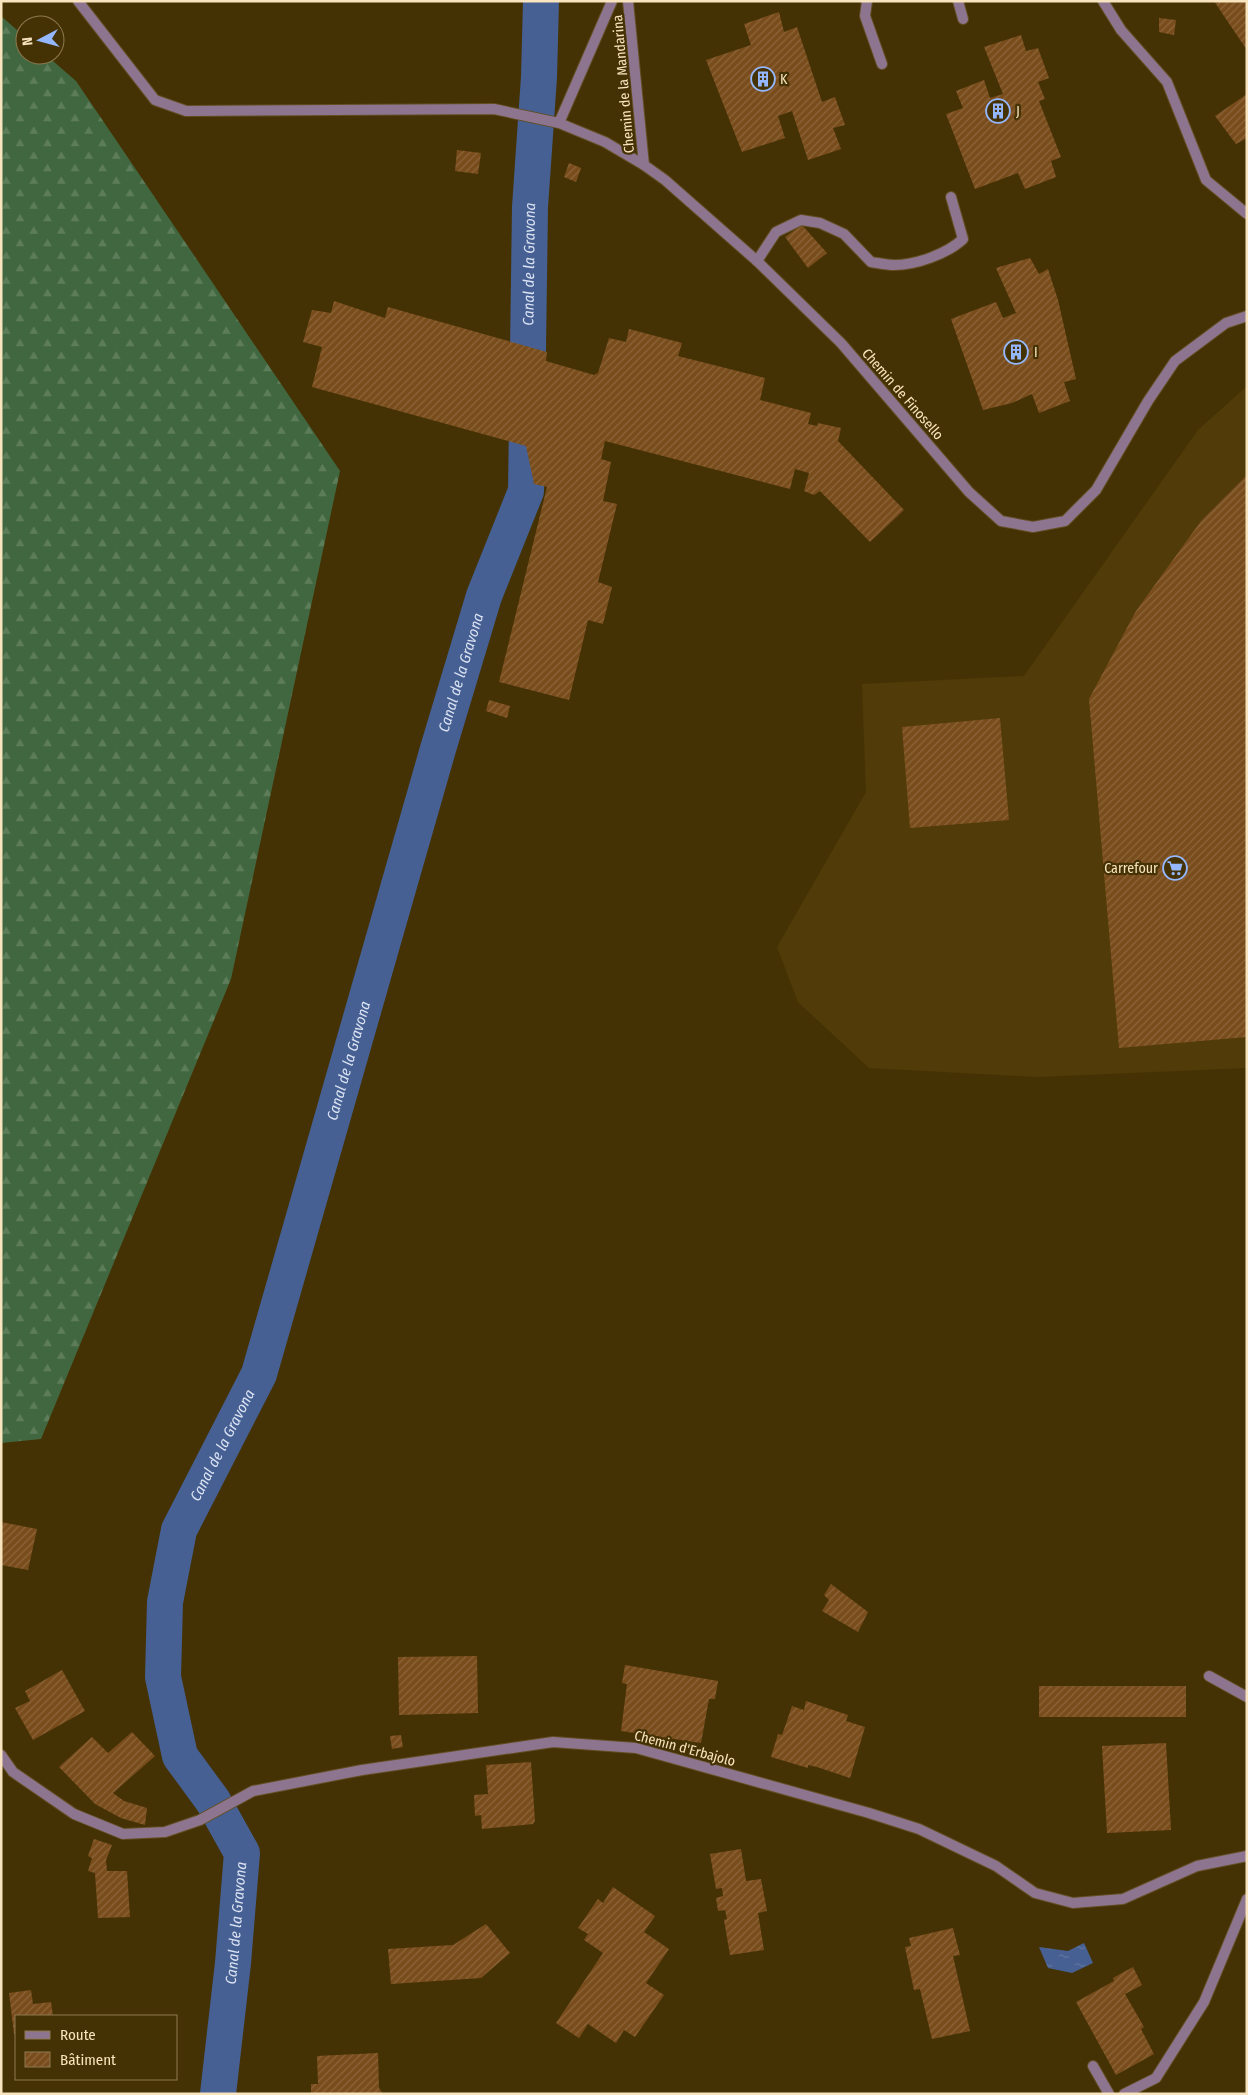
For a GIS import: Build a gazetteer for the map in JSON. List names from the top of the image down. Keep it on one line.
{"streets":{"street":["Chemin de la Mandarina","Chemin de Finosello","Chemin d'Erbajolo"]},"crossings":[["Chemin de la Mandarina","Chemin de Finosello"]],"water":["Canal de la Gravona"],"places":{"building":["K","J","I"],"supermarket":["Carrefour"]},"legend":["Route","Bâtiment"],"north":"left"}
